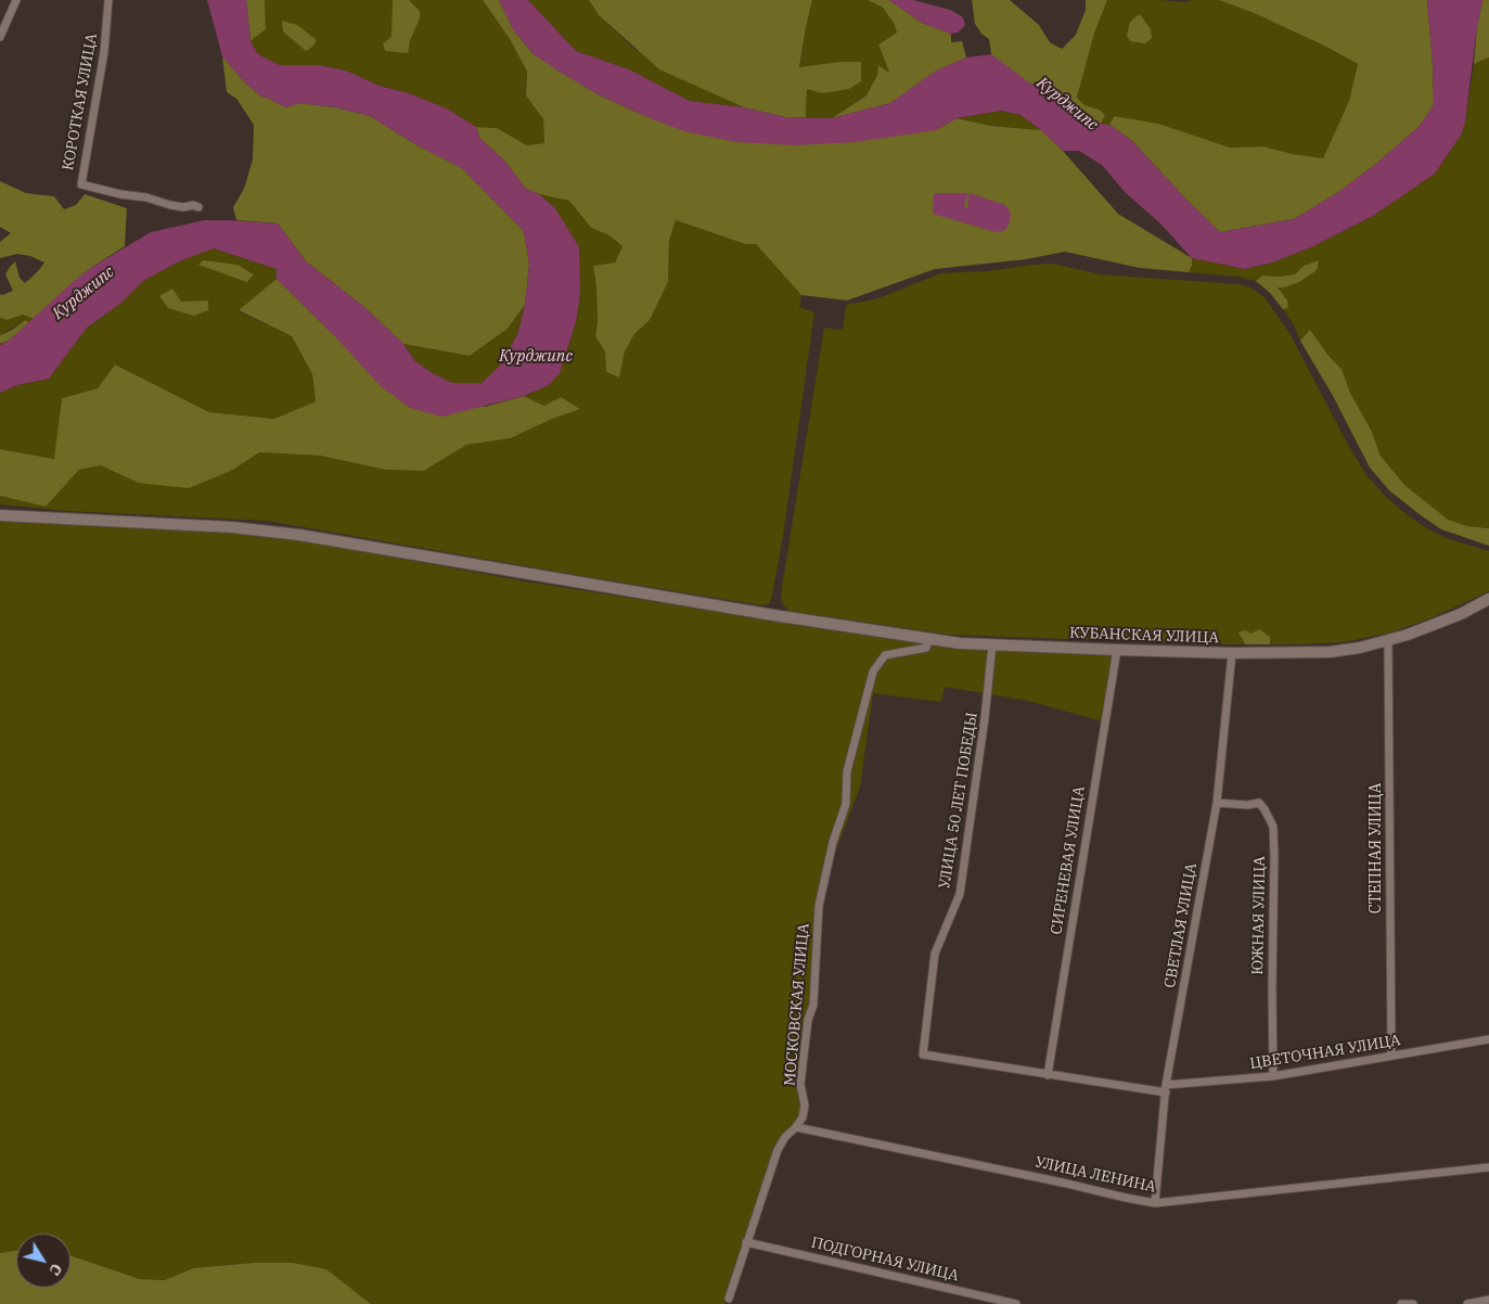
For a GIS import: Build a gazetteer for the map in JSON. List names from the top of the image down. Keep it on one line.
{"streets":{"main road":["КУБАНСКАЯ УЛИЦА"],"street":["КОРОТКАЯ УЛИЦА","УЛИЦА 50 ЛЕТ ПОБЕДЫ","СТЕПНАЯ УЛИЦА","СИРЕНЕВАЯ УЛИЦА","ЮЖНАЯ УЛИЦА","СВЕТЛАЯ УЛИЦА","МОСКОВСКАЯ УЛИЦА","ЦВЕТОЧНАЯ УЛИЦА","УЛИЦА ЛЕНИНА","ПОДГОРНАЯ УЛИЦА"]},"crossings":[["КУБАНСКАЯ УЛИЦА","УЛИЦА 50 ЛЕТ ПОБЕДЫ"],["КУБАНСКАЯ УЛИЦА","СТЕПНАЯ УЛИЦА"],["КУБАНСКАЯ УЛИЦА","СИРЕНЕВАЯ УЛИЦА"],["КУБАНСКАЯ УЛИЦА","СВЕТЛАЯ УЛИЦА"],["КУБАНСКАЯ УЛИЦА","МОСКОВСКАЯ УЛИЦА"],["УЛИЦА 50 ЛЕТ ПОБЕДЫ","ЦВЕТОЧНАЯ УЛИЦА"],["СТЕПНАЯ УЛИЦА","ЦВЕТОЧНАЯ УЛИЦА"],["СИРЕНЕВАЯ УЛИЦА","ЦВЕТОЧНАЯ УЛИЦА"],["ЮЖНАЯ УЛИЦА","СВЕТЛАЯ УЛИЦА"],["ЮЖНАЯ УЛИЦА","ЦВЕТОЧНАЯ УЛИЦА"],["СВЕТЛАЯ УЛИЦА","ЦВЕТОЧНАЯ УЛИЦА"],["СВЕТЛАЯ УЛИЦА","УЛИЦА ЛЕНИНА"],["МОСКОВСКАЯ УЛИЦА","УЛИЦА ЛЕНИНА"]],"water":["Курджипс"],"north":"bottom right"}
